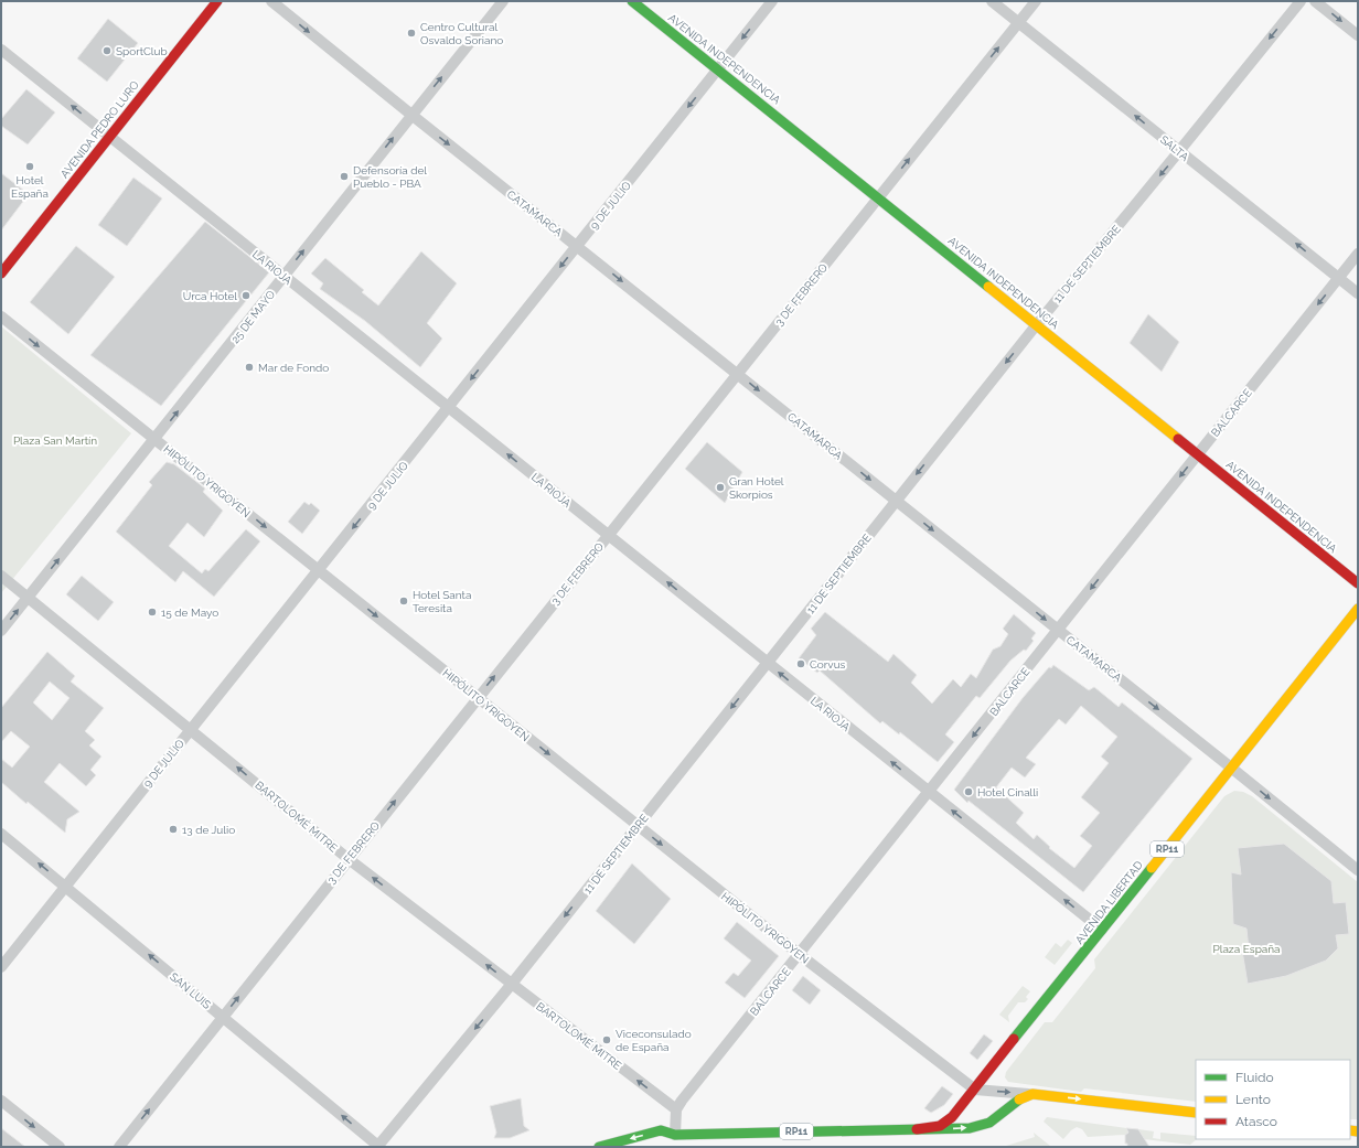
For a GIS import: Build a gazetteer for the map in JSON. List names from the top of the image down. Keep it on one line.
{"streets":{"main road":["AVENIDA INDEPENDENCIA","AVENIDA PEDRO LURO","RP11","AVENIDA LIBERTAD"],"street":["SALTA","9 DE JULIO","CATAMARCA","11 DE SEPTIEMBRE","LA RIOJA","3 DE FEBRERO","25 DE MAYO","BALCARCE","HIPÓLITO YRIGOYEN","BARTOLOMÉ MITRE","SAN LUIS"]},"crossings":[["AVENIDA INDEPENDENCIA","9 DE JULIO"],["AVENIDA INDEPENDENCIA","11 DE SEPTIEMBRE"],["AVENIDA INDEPENDENCIA","3 DE FEBRERO"],["AVENIDA INDEPENDENCIA","BALCARCE"],["AVENIDA PEDRO LURO","LA RIOJA"],["SALTA","11 DE SEPTIEMBRE"],["SALTA","3 DE FEBRERO"],["SALTA","BALCARCE"],["9 DE JULIO","CATAMARCA"],["9 DE JULIO","LA RIOJA"],["9 DE JULIO","HIPÓLITO YRIGOYEN"],["9 DE JULIO","BARTOLOMÉ MITRE"],["9 DE JULIO","SAN LUIS"],["CATAMARCA","11 DE SEPTIEMBRE"],["CATAMARCA","3 DE FEBRERO"],["CATAMARCA","25 DE MAYO"],["CATAMARCA","BALCARCE"],["CATAMARCA","AVENIDA LIBERTAD"],["11 DE SEPTIEMBRE","LA RIOJA"],["11 DE SEPTIEMBRE","HIPÓLITO YRIGOYEN"],["11 DE SEPTIEMBRE","BARTOLOMÉ MITRE"],["11 DE SEPTIEMBRE","SAN LUIS"],["LA RIOJA","3 DE FEBRERO"],["LA RIOJA","25 DE MAYO"],["LA RIOJA","BALCARCE"],["LA RIOJA","AVENIDA LIBERTAD"],["3 DE FEBRERO","HIPÓLITO YRIGOYEN"],["3 DE FEBRERO","BARTOLOMÉ MITRE"],["3 DE FEBRERO","SAN LUIS"],["25 DE MAYO","HIPÓLITO YRIGOYEN"],["25 DE MAYO","BARTOLOMÉ MITRE"],["BALCARCE","HIPÓLITO YRIGOYEN"],["BALCARCE","BARTOLOMÉ MITRE"],["HIPÓLITO YRIGOYEN","AVENIDA LIBERTAD"],["RP11","AVENIDA LIBERTAD"]],"one_way":["SALTA","9 DE JULIO","CATAMARCA","11 DE SEPTIEMBRE","LA RIOJA","3 DE FEBRERO","25 DE MAYO","BALCARCE","HIPÓLITO YRIGOYEN","BARTOLOMÉ MITRE","SAN LUIS"],"parks":["Plaza San Martín","Plaza España"],"places":["Centro Cultural Osvaldo Soriano","SportClub","Hotel España","Defensoría del Pueblo - PBA","Urca Hotel","Mar de Fondo","Gran Hotel Skorpios","Hotel Santa Teresita","15 de Mayo","Corvus","Hotel Cinalli","13 de Julio","Viceconsulado de España"],"legend":["Fluido","Lento","Atasco"]}
